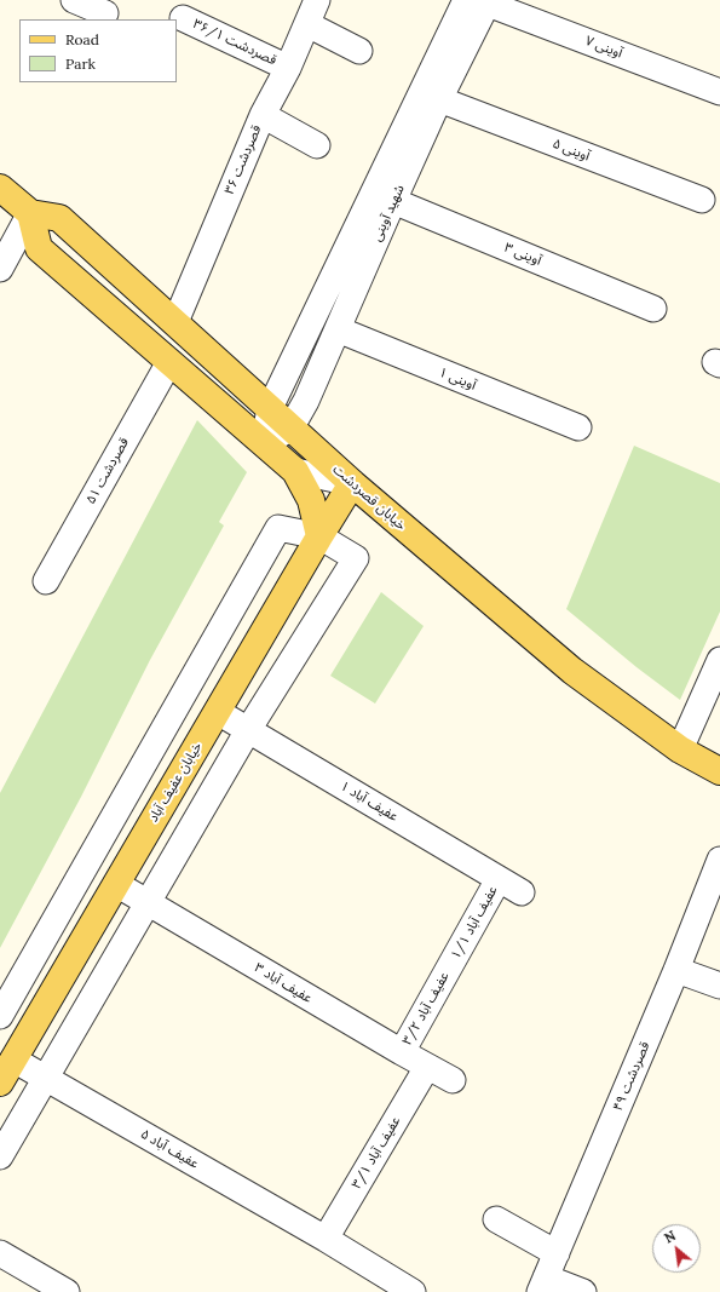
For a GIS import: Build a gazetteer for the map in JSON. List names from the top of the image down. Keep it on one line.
{"streets":{"main road":["خیابان قصردشت","خیابان عفیف آباد"],"street":["۳۶/۱ قصردشت","۷ آوینی","۵ آوینی","۳۶ قصردشت","شهید آوینی","۳ آوینی","۱ آوینی","۵۱ قصردشت","عفیف آباد ۱","عفیف آباد ۱/۱","عفیف آباد ۳","عفیف آباد ۳/۲","قصردشت ۴۹","عفیف آباد ۵","عفیف آباد ۳/۱"]},"crossings":[["۳۶/۱ قصردشت","۳۶ قصردشت"],["۷ آوینی","شهید آوینی"],["۵ آوینی","شهید آوینی"],["۳۶ قصردشت","خیابان قصردشت"],["شهید آوینی","۳ آوینی"],["شهید آوینی","۱ آوینی"],["شهید آوینی","خیابان قصردشت"],["خیابان قصردشت","خیابان عفیف آباد"],["خیابان عفیف آباد","عفیف آباد ۱"],["خیابان عفیف آباد","عفیف آباد ۳"],["خیابان عفیف آباد","عفیف آباد ۵"],["عفیف آباد ۱","عفیف آباد ۱/۱"],["عفیف آباد ۱/۱","عفیف آباد ۳/۲"],["عفیف آباد ۳","عفیف آباد ۳/۲"],["عفیف آباد ۳","عفیف آباد ۳/۱"],["عفیف آباد ۵","عفیف آباد ۳/۱"]],"legend":["Road","Park"],"north":"top left"}
